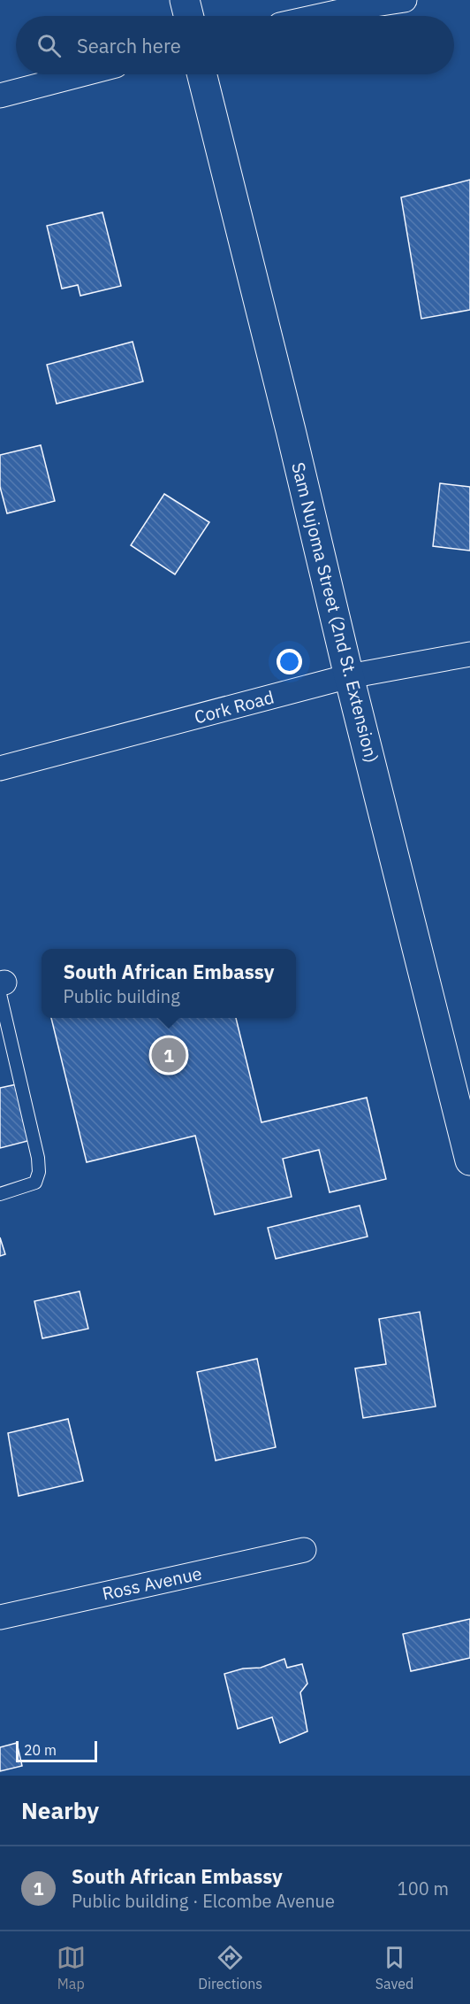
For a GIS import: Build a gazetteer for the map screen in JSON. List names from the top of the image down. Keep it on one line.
{"streets":{"highway":["Sam Nujoma Street (2nd St. Extension)"],"street":["Cork Road","Ross Avenue"]},"crossings":[["Sam Nujoma Street (2nd St. Extension)","Cork Road"]],"scale_bar":"20 m","page":{"search":"Search here","popup":["South African Embassy","Public building"],"pins":"1","scale":"20 m","heading":"Nearby","list":[{"mark":"1","name":"South African Embassy","note":"Public building · Elcombe Avenue","value":"100 m"}],"nav":["Map","Directions","Saved"]}}
